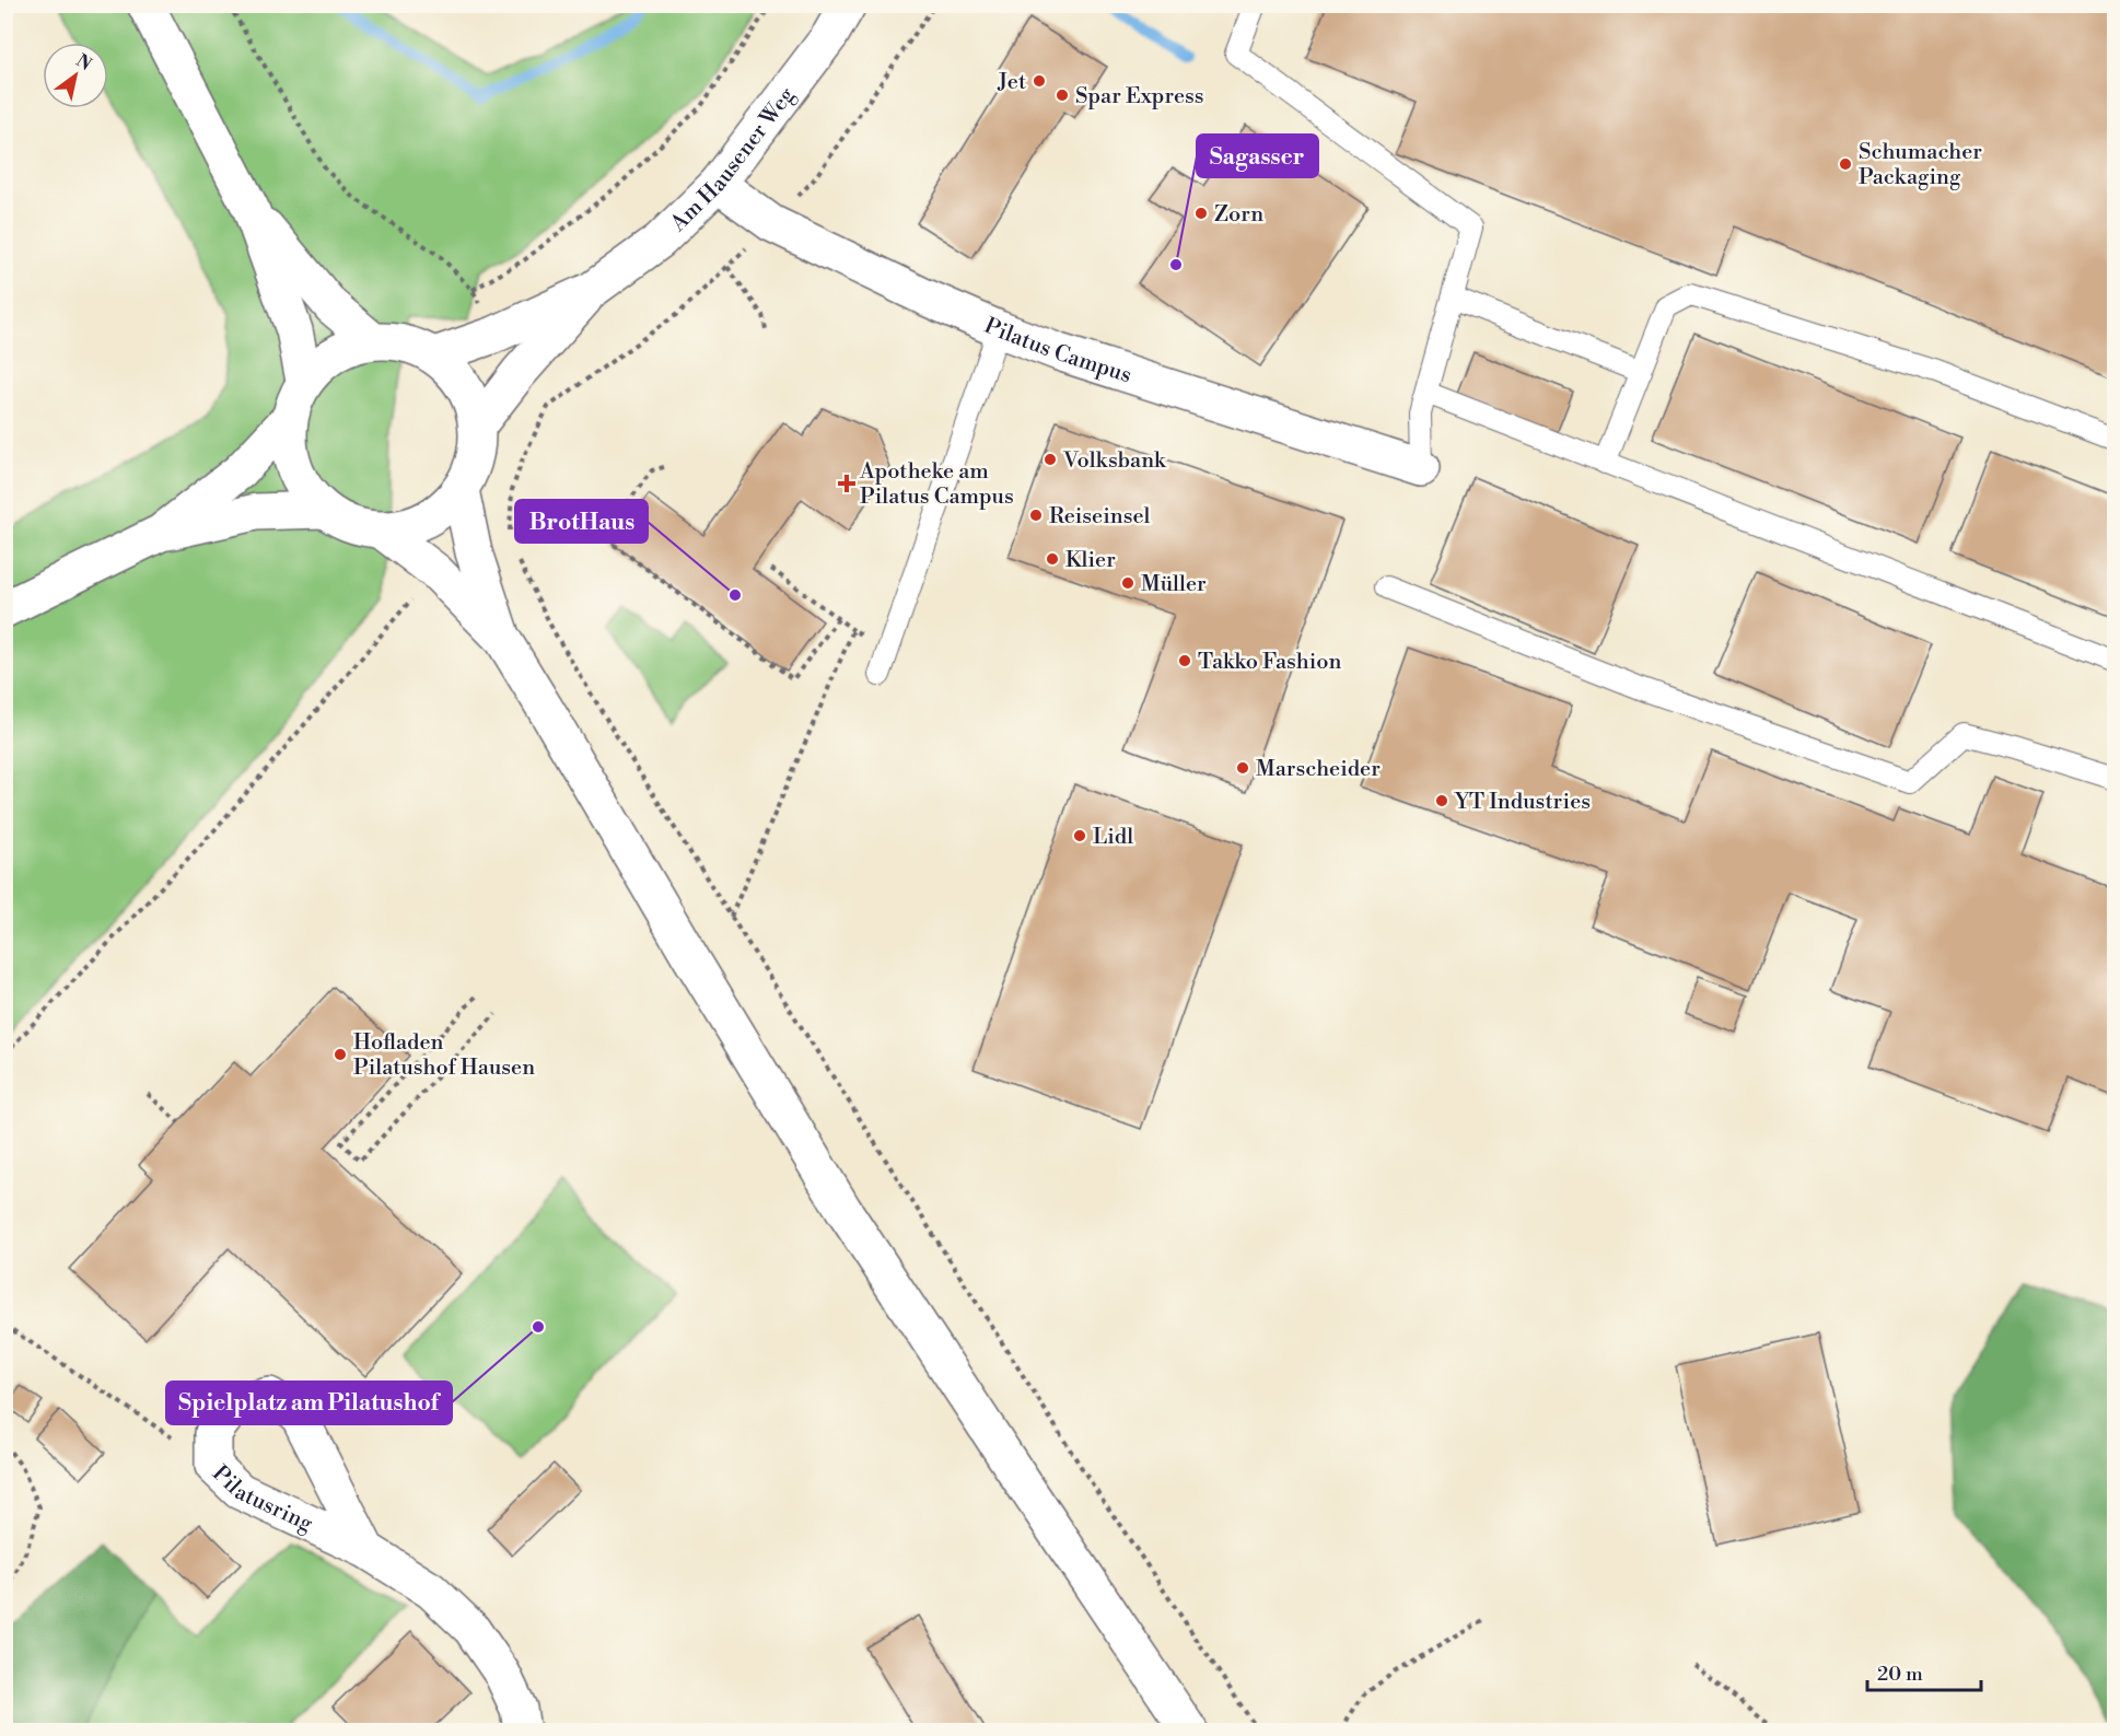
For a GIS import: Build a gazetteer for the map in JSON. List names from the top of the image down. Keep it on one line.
{"streets":{"main road":["Am Hausener Weg","Pilatus Campus","Pilatusring"]},"crossings":[["Am Hausener Weg","Pilatus Campus"]],"places":{"other":["Jet","Spar Express","Schumacher Packaging","Zorn","Sagasser","Volksbank","Reiseinsel","Klier","Müller","BrotHaus","Takko Fashion","Marscheider","YT Industries","Lidl","Hofladen Pilatushof Hausen","Spielplatz am Pilatushof"],"health":["Apotheke am Pilatus Campus"]},"scale_bar":"20 m","north":"top right"}
